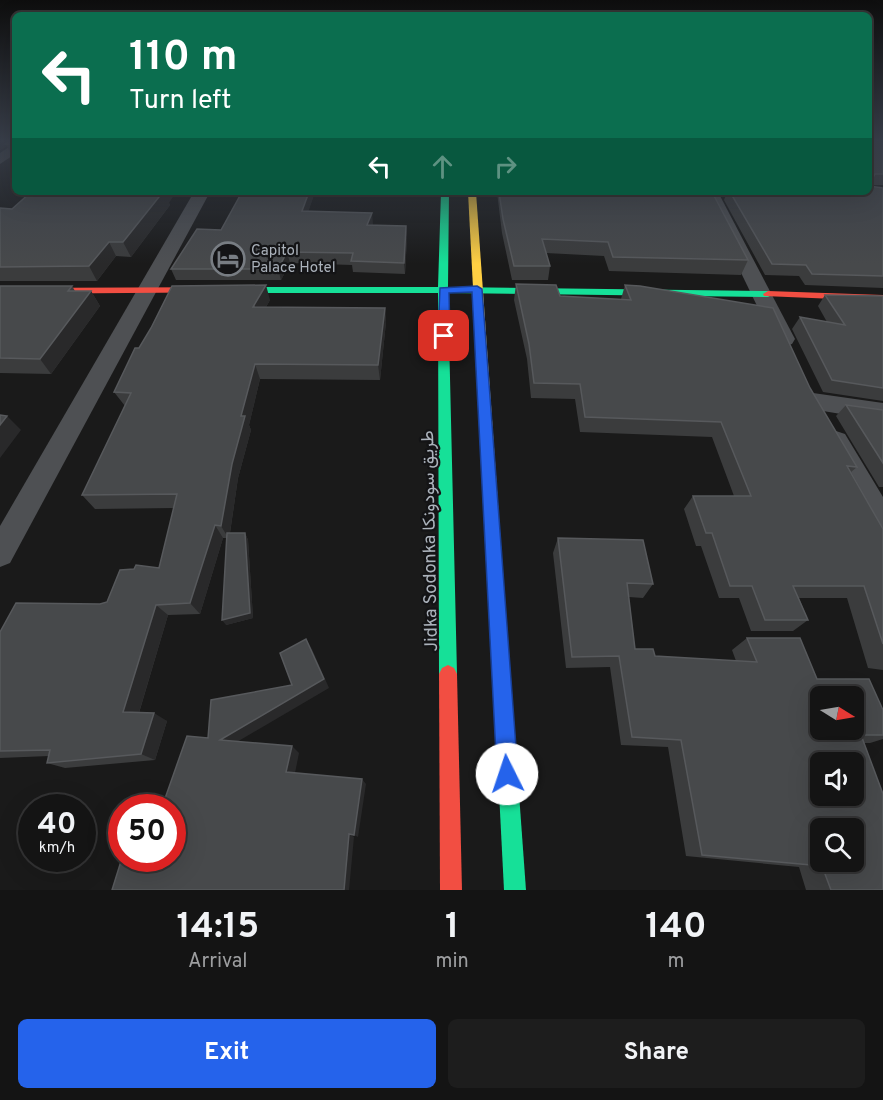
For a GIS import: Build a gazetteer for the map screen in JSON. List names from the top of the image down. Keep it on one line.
{"streets":{"main road":["Jidka Sodonka طريق سودونكا"]},"places":{"hotel":["Capitol Palace Hotel"]},"north":"right","page":{"turn":["110 m","Turn left"],"speed":"40 km/h","limit":"50","eta":["14:15","Arrival","1","min","140","m"],"buttons":["Exit","Share"]}}
